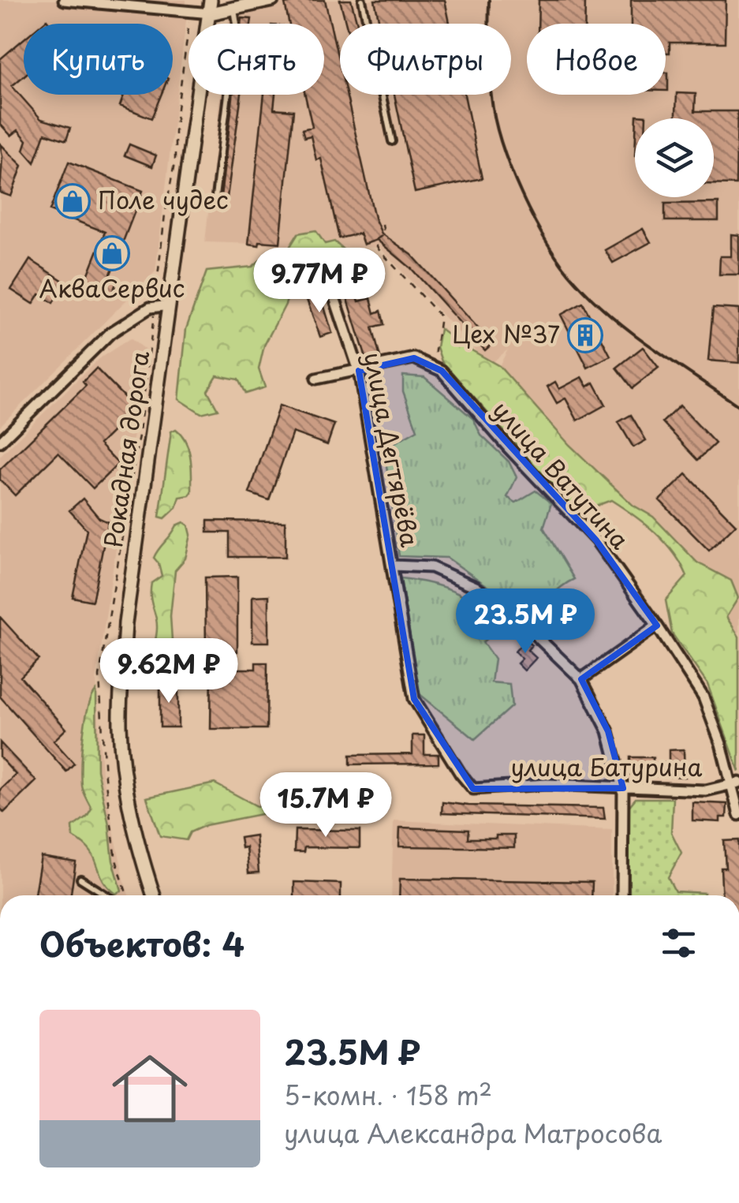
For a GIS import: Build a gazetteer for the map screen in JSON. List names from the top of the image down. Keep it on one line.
{"streets":{"main road":["Рокадная дорога"],"street":["улица Дегтярёва","улица Ватутина","улица Батурина"]},"crossings":[["улица Дегтярёва","улица Батурина"],["улица Ватутина","улица Батурина"]],"places":{"shop":["Поле чудес","АкваСервис"],"building":["Цех №37"]},"page":{"chip":["Купить","Снять","Фильтры","Новое"],"price":["9.77M ₽","23.5M ₽","9.62M ₽","15.7M ₽"],"heading":"Объектов: 4","list":[{"name":"23.5M ₽","note":"5-комн. · 158 m² · улица Александра Матросова"}]}}
